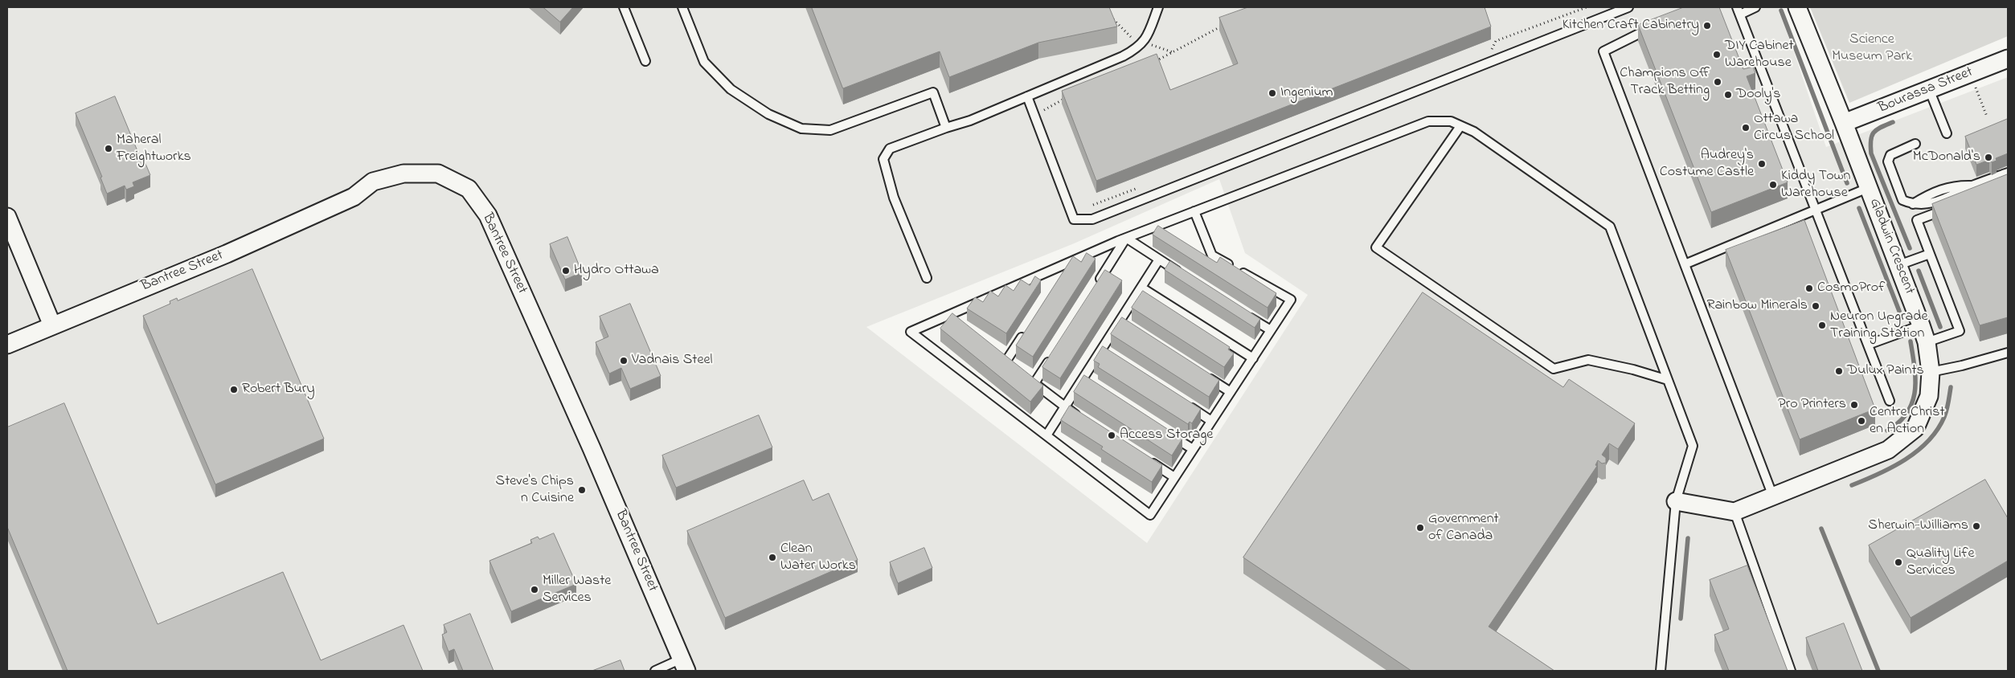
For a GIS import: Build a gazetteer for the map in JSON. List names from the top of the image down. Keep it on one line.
{"streets":{"street":["Bourassa Street","Gladwin Crescent","Bantree Street"]},"crossings":[["Bourassa Street","Gladwin Crescent"]],"parks":["Science Museum Park"],"places":["Kitchen Craft Cabinetry","DIY Cabinet Warehouse","Champions Off Track Betting","Ingenium","Dooly's","Ottawa Circus School","Maheral Freightworks","McDonald's","Audrey's Costume Castle","Kiddy Town Warehouse","Hydro Ottawa","CosmoProf","Rainbow Minerals","Neuron Upgrade Training Station","Vadnais Steel","Dulux Paints","Robert Bury","Pro Printers","Centre Christ en Action","Access Storage","Steve's Chips n Cuisine","Sherwin-Williams","Government of Canada","Clean Water Works","Quality Life Services","Miller Waste Services"]}
